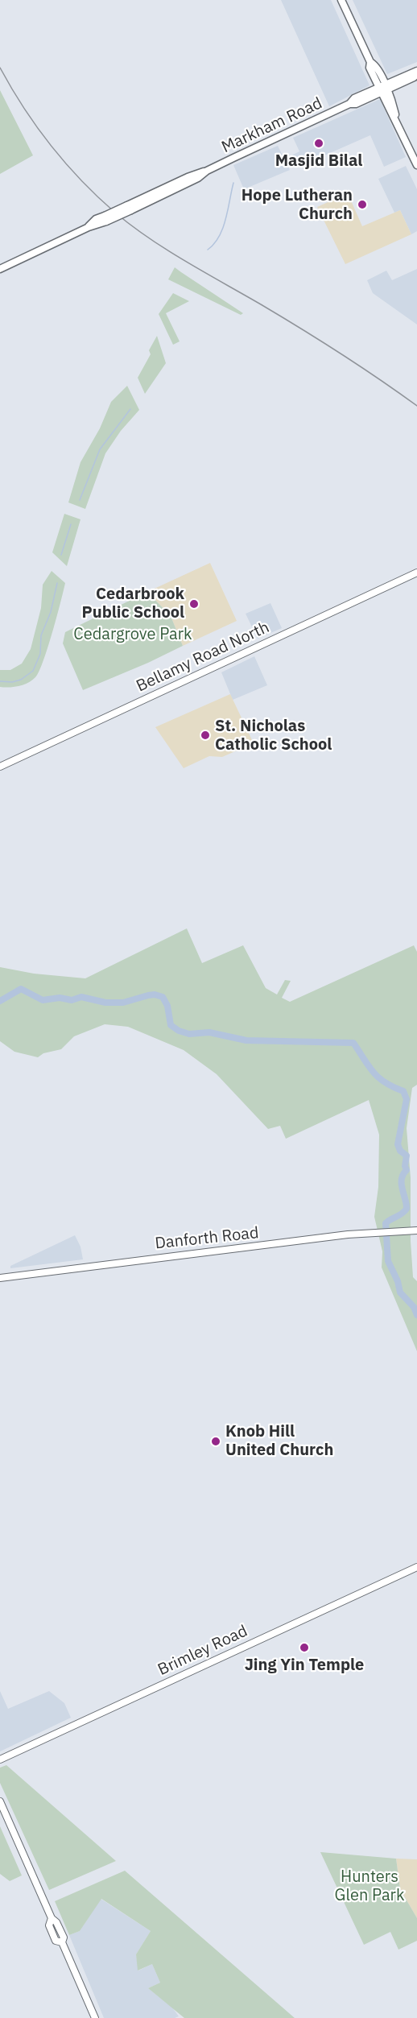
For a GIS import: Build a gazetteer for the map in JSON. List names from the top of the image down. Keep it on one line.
{"streets":{"main road":["Markham Road","Bellamy Road North","Danforth Road","Brimley Road"]},"parks":["Cedargrove Park","Hunters Glen Park"],"places":["Masjid Bilal","Hope Lutheran Church","Cedarbrook Public School","St. Nicholas Catholic School","Knob Hill United Church","Jing Yin Temple"]}
